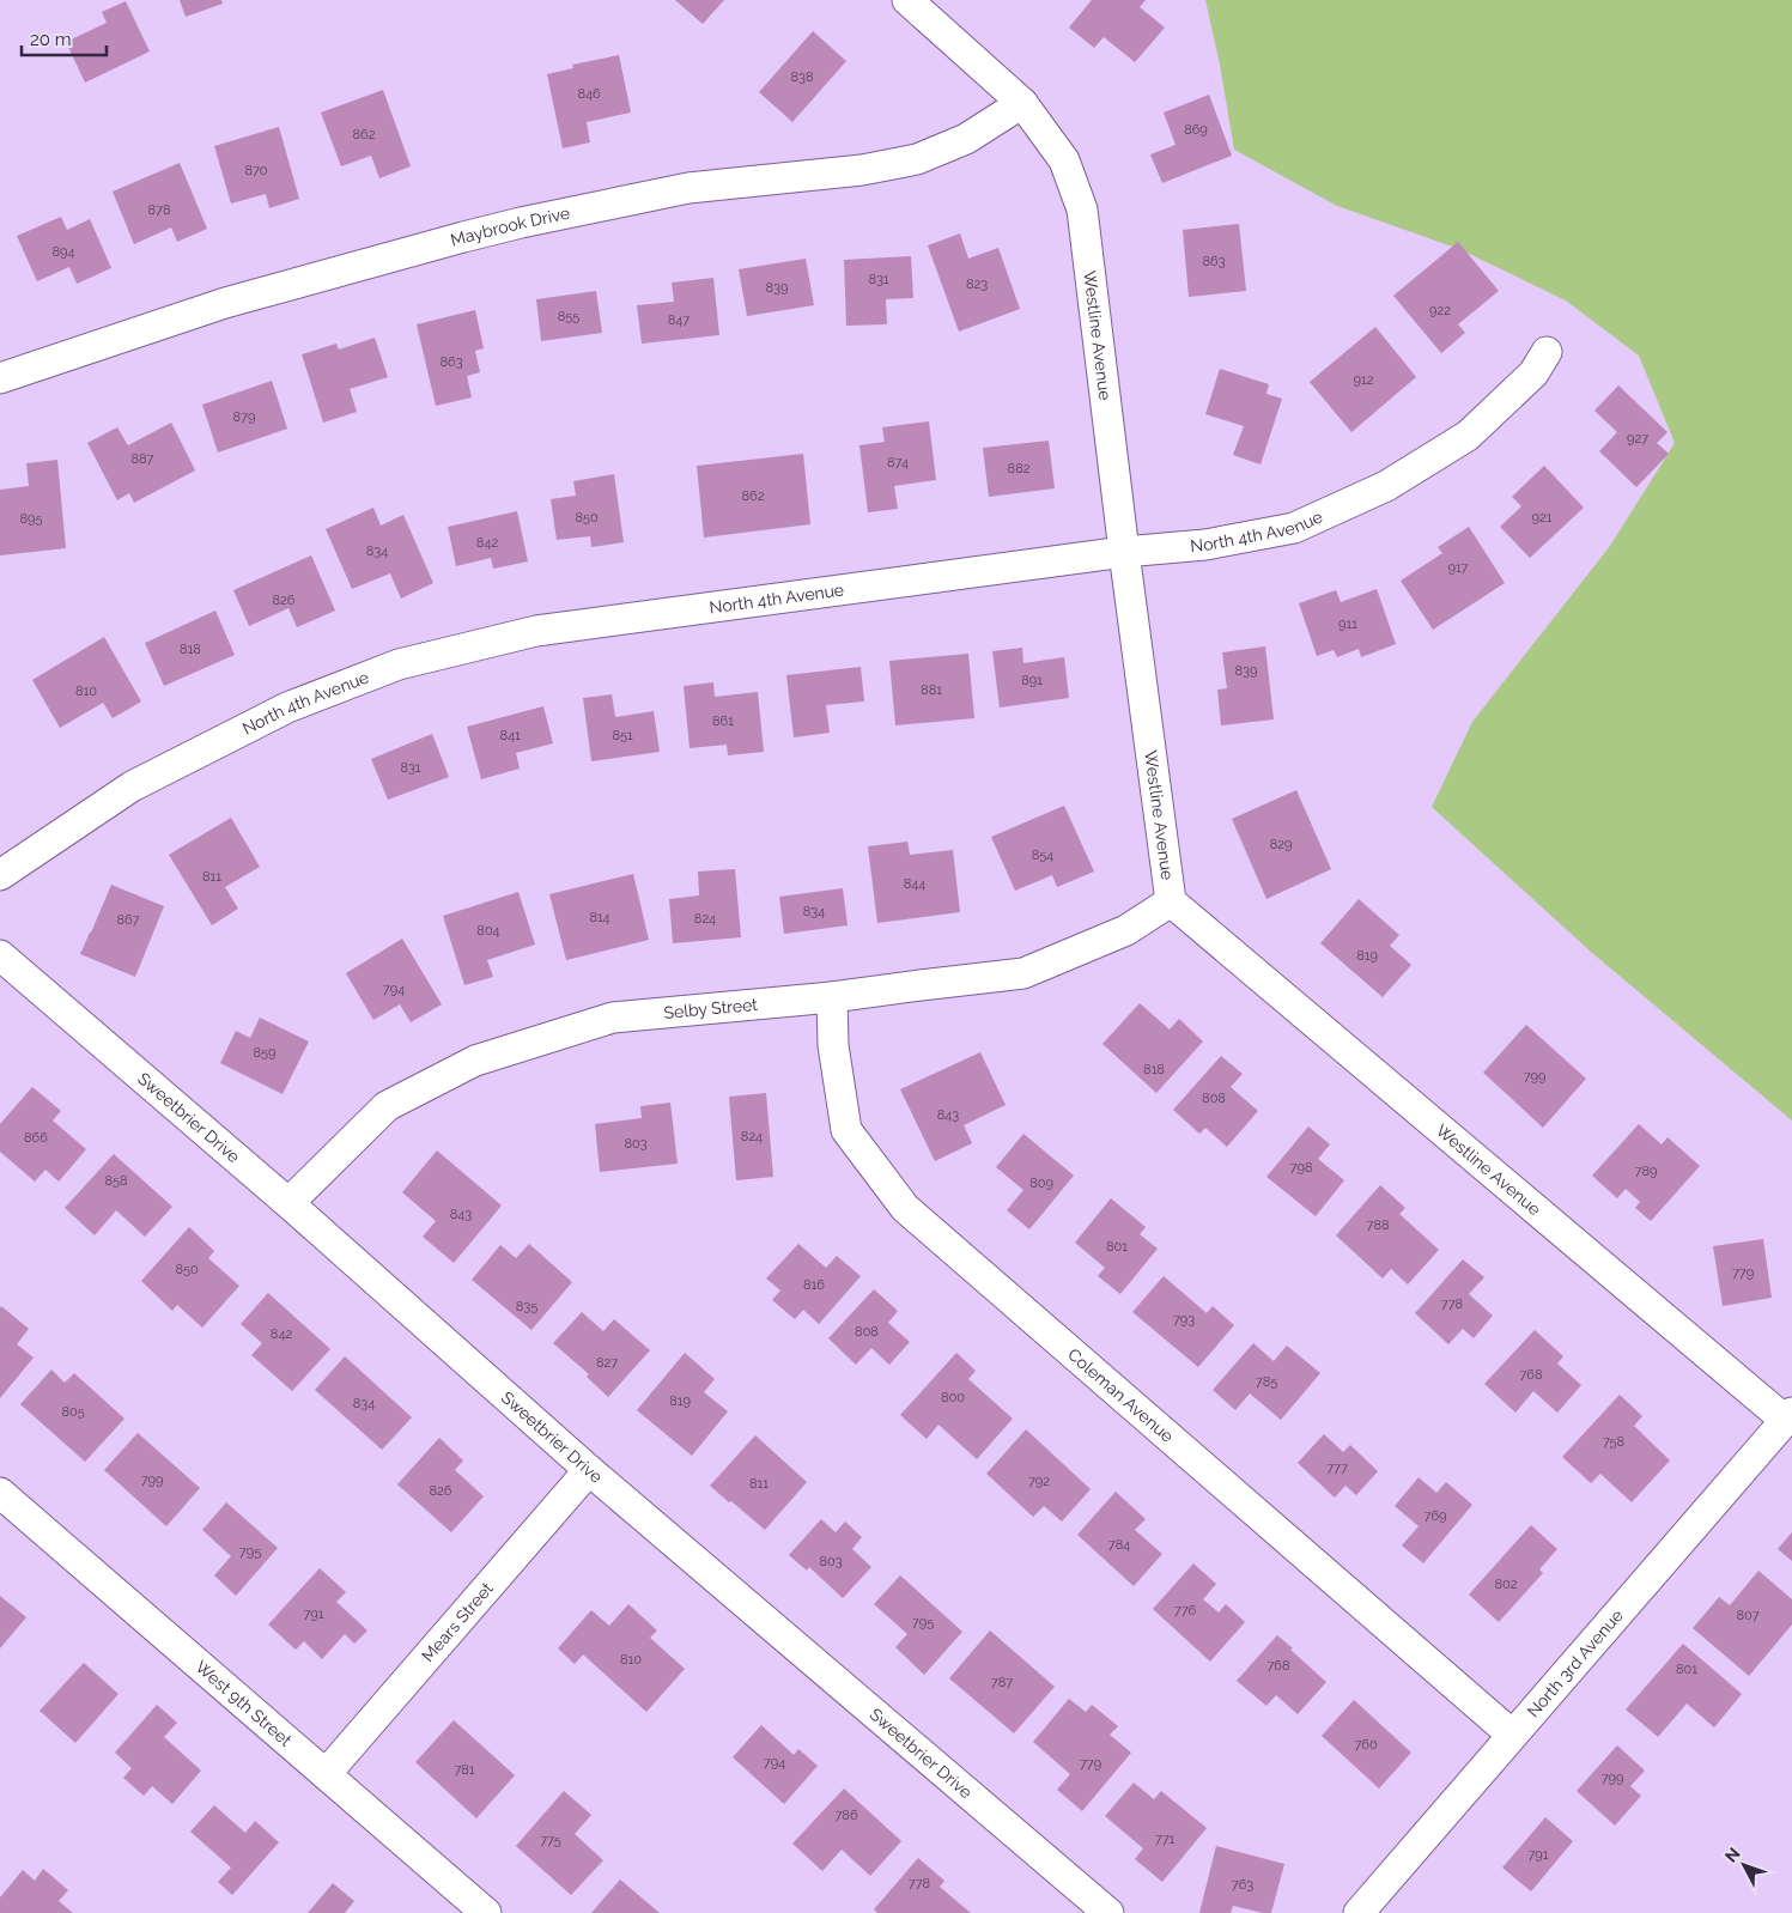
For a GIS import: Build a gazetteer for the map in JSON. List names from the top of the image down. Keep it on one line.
{"streets":{"street":["Maybrook Drive","Westline Avenue","North 4th Avenue","Selby Street","Sweetbrier Drive","Coleman Avenue","Mears Street","North 3rd Avenue","West 9th Street"]},"crossings":[["Maybrook Drive","Westline Avenue"],["Westline Avenue","North 4th Avenue"],["Westline Avenue","Selby Street"],["Westline Avenue","North 3rd Avenue"],["Selby Street","Sweetbrier Drive"],["Selby Street","Coleman Avenue"],["Sweetbrier Drive","Mears Street"],["Coleman Avenue","North 3rd Avenue"],["Mears Street","West 9th Street"]],"house_numbers":["838","846","869","862","870","878","894","863","831","823","839","922","855","847","863","912","879","927","887","874","882","862","850","921","895","842","834","917","826","911","818","839","891","881","810","861","841","851","831","829","854","811","844","834","814","824","867","804","819","794","859","818","799","808","843","824","866","803","798","789","858","809","843","788","801","850","779","816","778","835","793","808","842","827","768","785","800","819","834","805","758","777","799","792","811","826","769","784","795","803","802","776","791","807","795","810","768","801","787","760","794","779","781","799","786","771","775","791","778","763"],"scale_bar":"20 m","north":"top left"}
